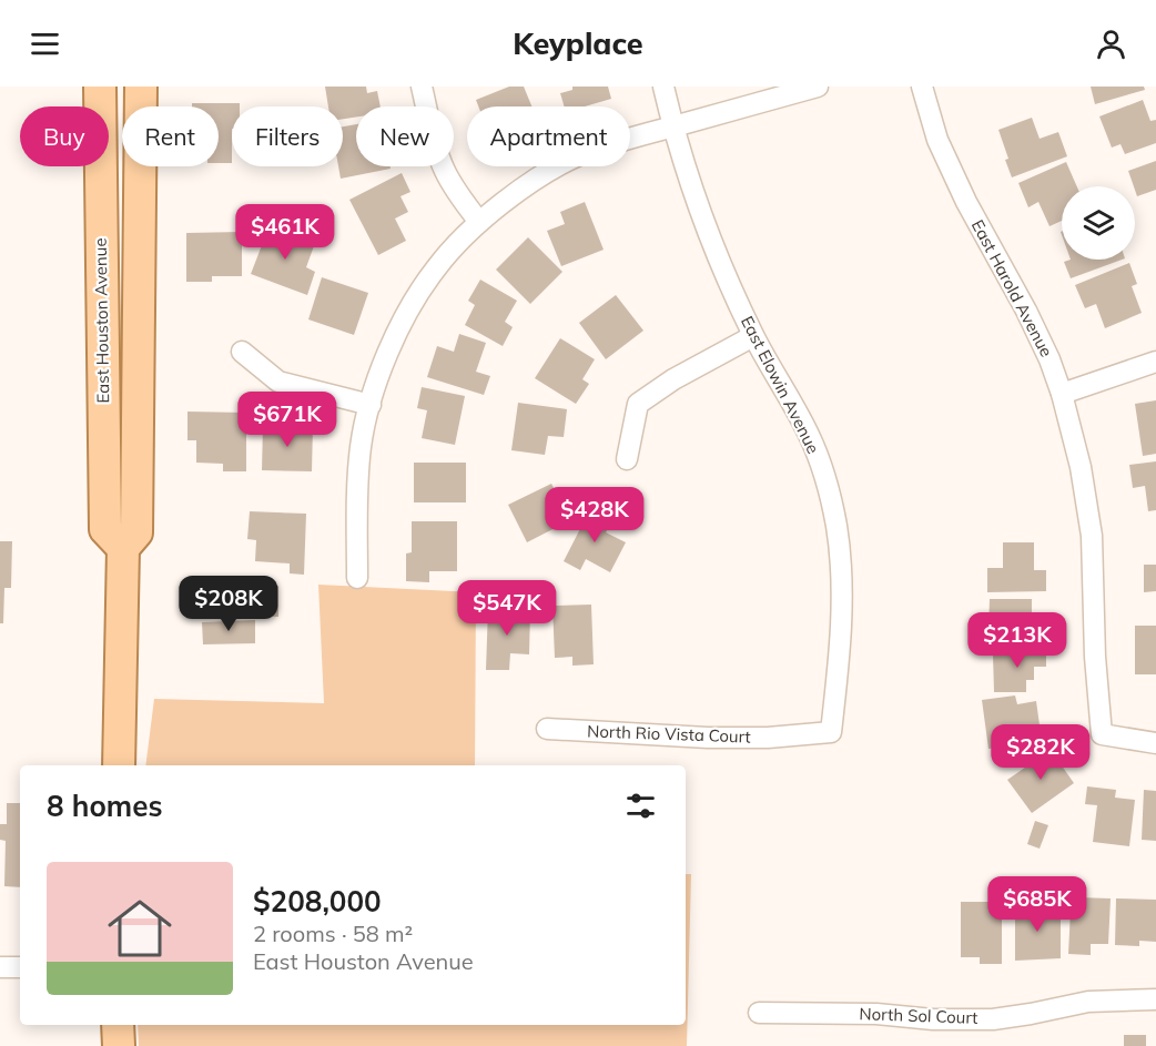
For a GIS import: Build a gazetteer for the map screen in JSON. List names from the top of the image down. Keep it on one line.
{"streets":{"main road":["East Houston Avenue"],"street":["East Harold Avenue","East Elowin Avenue","North Rio Vista Court","North Sol Court"]},"crossings":[["East Elowin Avenue","North Rio Vista Court"]],"page":{"header":"Keyplace","chip":["Buy","Rent","Filters","New","Apartment"],"price":["$461K","$671K","$428K","$208K","$547K","$213K","$282K","$685K"],"heading":"8 homes","list":[{"name":"$208,000","note":"2 rooms · 58 m² · East Houston Avenue"}]}}
